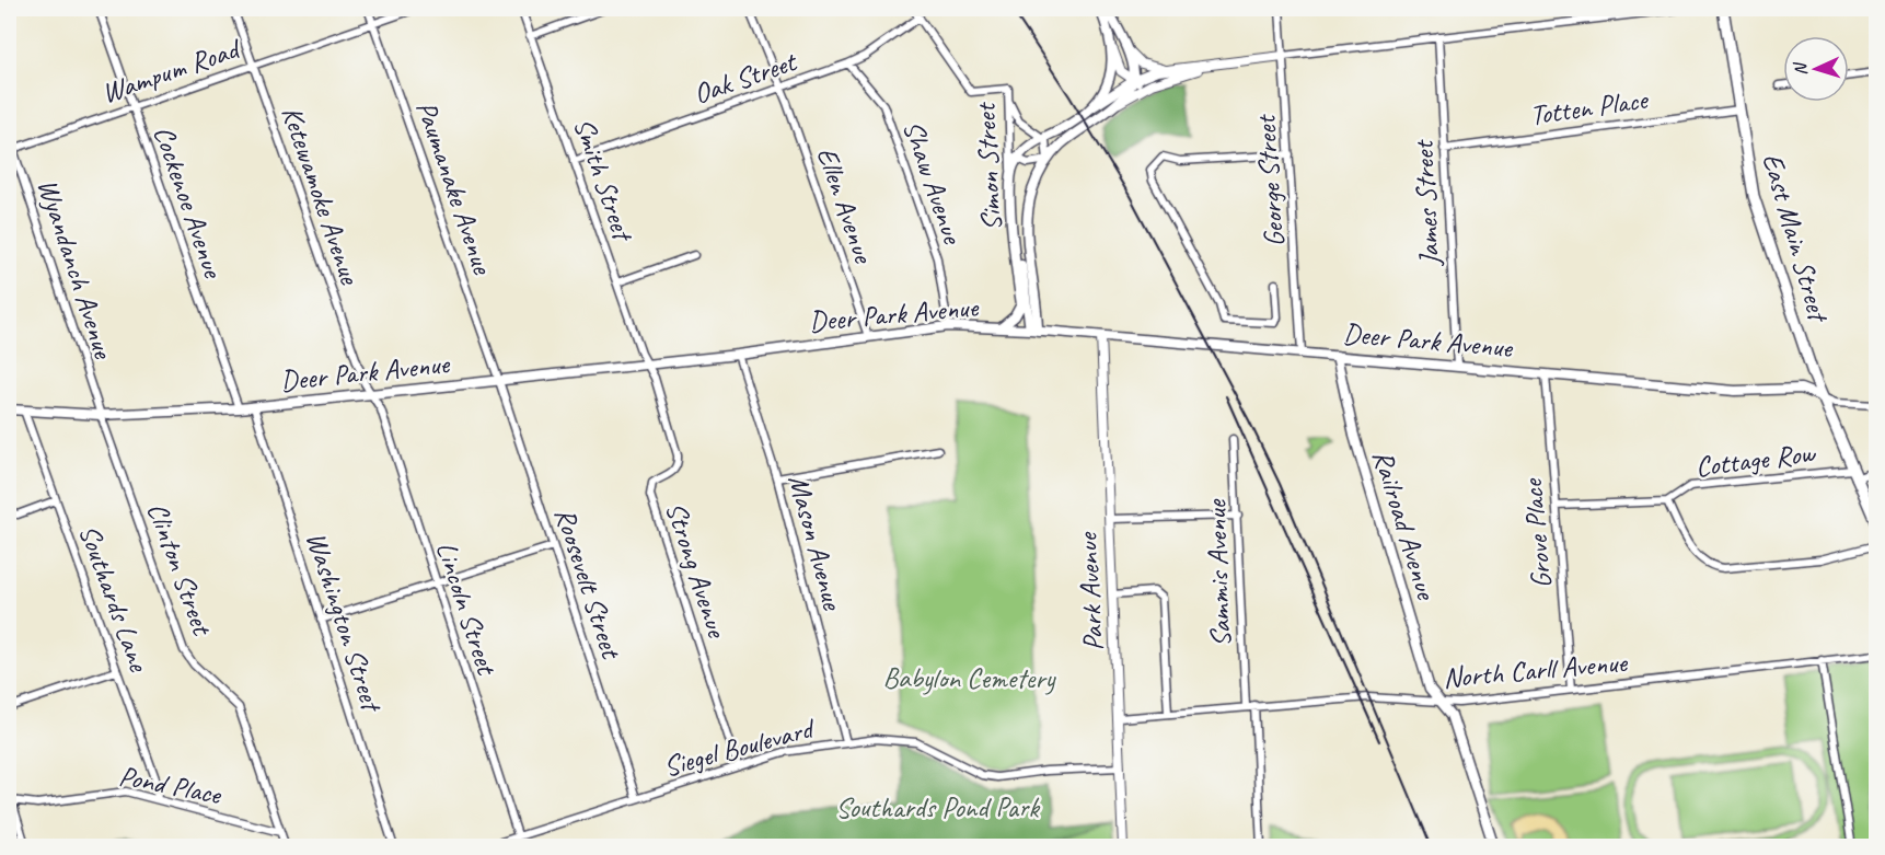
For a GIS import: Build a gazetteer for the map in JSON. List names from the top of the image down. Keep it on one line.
{"streets":{"main road":["Simon Street","East Main Street","Deer Park Avenue","Railroad Avenue"],"street":["Wampum Road","Oak Street","Totten Place","Smith Street","Shaw Avenue","George Street","Paumanake Avenue","Ketewamoke Avenue","Cockenoe Avenue","James Street","Ellen Avenue","Wyandanch Avenue","Cottage Row","Grove Place","Mason Avenue","Clinton Street","Strong Avenue","Sammis Avenue","Roosevelt Street","Park Avenue","Southards Lane","Lincoln Street","Washington Street","North Carll Avenue","Siegel Boulevard","Pond Place"]},"crossings":[["Wampum Road","Paumanake Avenue"],["Wampum Road","Ketewamoke Avenue"],["Wampum Road","Cockenoe Avenue"],["Wampum Road","Wyandanch Avenue"],["Oak Street","Simon Street"],["Oak Street","Smith Street"],["Oak Street","Shaw Avenue"],["Oak Street","Ellen Avenue"],["Totten Place","James Street"],["Totten Place","East Main Street"],["Simon Street","Deer Park Avenue"],["Smith Street","Deer Park Avenue"],["Smith Street","Strong Avenue"],["Shaw Avenue","Deer Park Avenue"],["George Street","Deer Park Avenue"],["Paumanake Avenue","Deer Park Avenue"],["Paumanake Avenue","Roosevelt Street"],["Ketewamoke Avenue","Deer Park Avenue"],["Ketewamoke Avenue","Lincoln Street"],["Cockenoe Avenue","Deer Park Avenue"],["James Street","Deer Park Avenue"],["Ellen Avenue","Deer Park Avenue"],["East Main Street","Deer Park Avenue"],["East Main Street","Cottage Row"],["Wyandanch Avenue","Deer Park Avenue"],["Wyandanch Avenue","Clinton Street"],["Deer Park Avenue","Railroad Avenue"],["Deer Park Avenue","Grove Place"],["Deer Park Avenue","Mason Avenue"],["Deer Park Avenue","Clinton Street"],["Deer Park Avenue","Strong Avenue"],["Deer Park Avenue","Roosevelt Street"],["Deer Park Avenue","Park Avenue"],["Deer Park Avenue","Southards Lane"],["Deer Park Avenue","Lincoln Street"],["Deer Park Avenue","Washington Street"],["Railroad Avenue","North Carll Avenue"],["Grove Place","North Carll Avenue"],["Mason Avenue","Siegel Boulevard"],["Clinton Street","Pond Place"],["Strong Avenue","Siegel Boulevard"],["Sammis Avenue","North Carll Avenue"],["Roosevelt Street","Siegel Boulevard"],["Park Avenue","North Carll Avenue"],["Park Avenue","Siegel Boulevard"],["Southards Lane","Pond Place"],["Lincoln Street","Siegel Boulevard"]],"parks":["Babylon Cemetery","Southards Pond Park"],"north":"left"}
